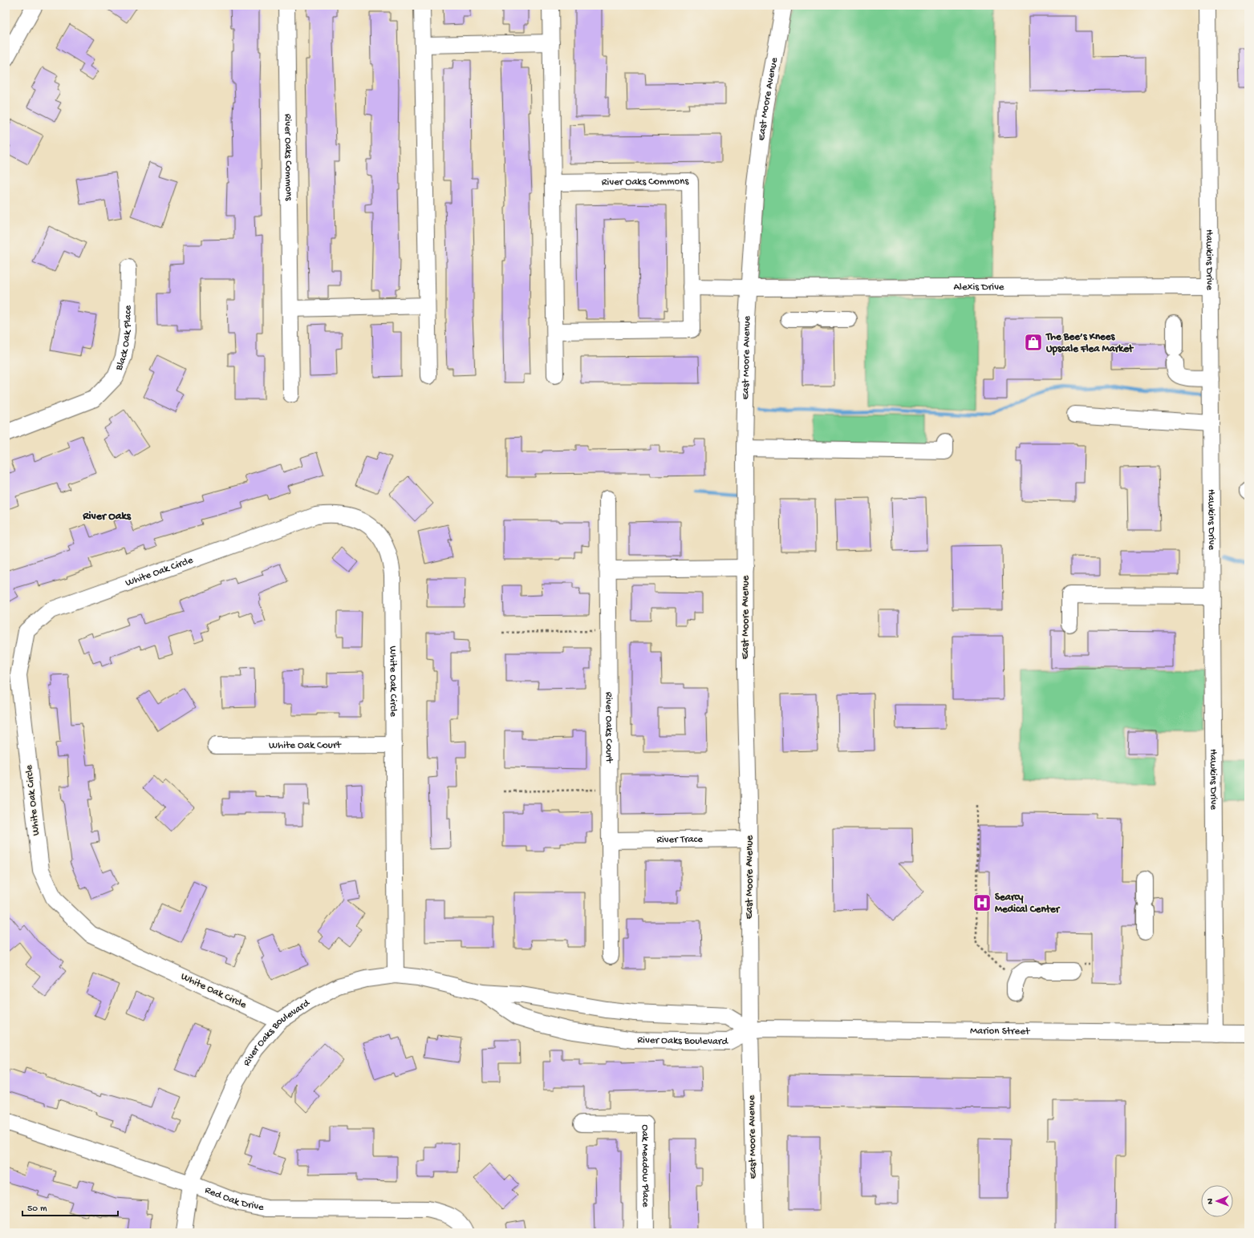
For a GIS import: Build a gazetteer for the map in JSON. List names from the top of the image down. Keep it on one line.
{"streets":{"street":["East Moore Avenue","River Oaks Commons","Hawkins Drive","Alexis Drive","Black Oak Place","White Oak Circle","River Oaks Court","White Oak Court","River Trace","Marion Street","River Oaks Boulevard","Oak Meadow Place","Red Oak Drive"]},"crossings":[["East Moore Avenue","Alexis Drive"],["East Moore Avenue","River Trace"],["East Moore Avenue","Marion Street"],["East Moore Avenue","River Oaks Boulevard"],["Hawkins Drive","Alexis Drive"],["Hawkins Drive","Marion Street"],["White Oak Circle","White Oak Court"],["White Oak Circle","River Oaks Boulevard"],["River Oaks Court","River Trace"],["Marion Street","River Oaks Boulevard"],["River Oaks Boulevard","Red Oak Drive"]],"districts":["River Oaks"],"places":{"shop":["The Bee’s Knees Upscale Flea Market"],"hospital":["Searcy Medical Center"]},"scale_bar":"50 m","north":"left"}
